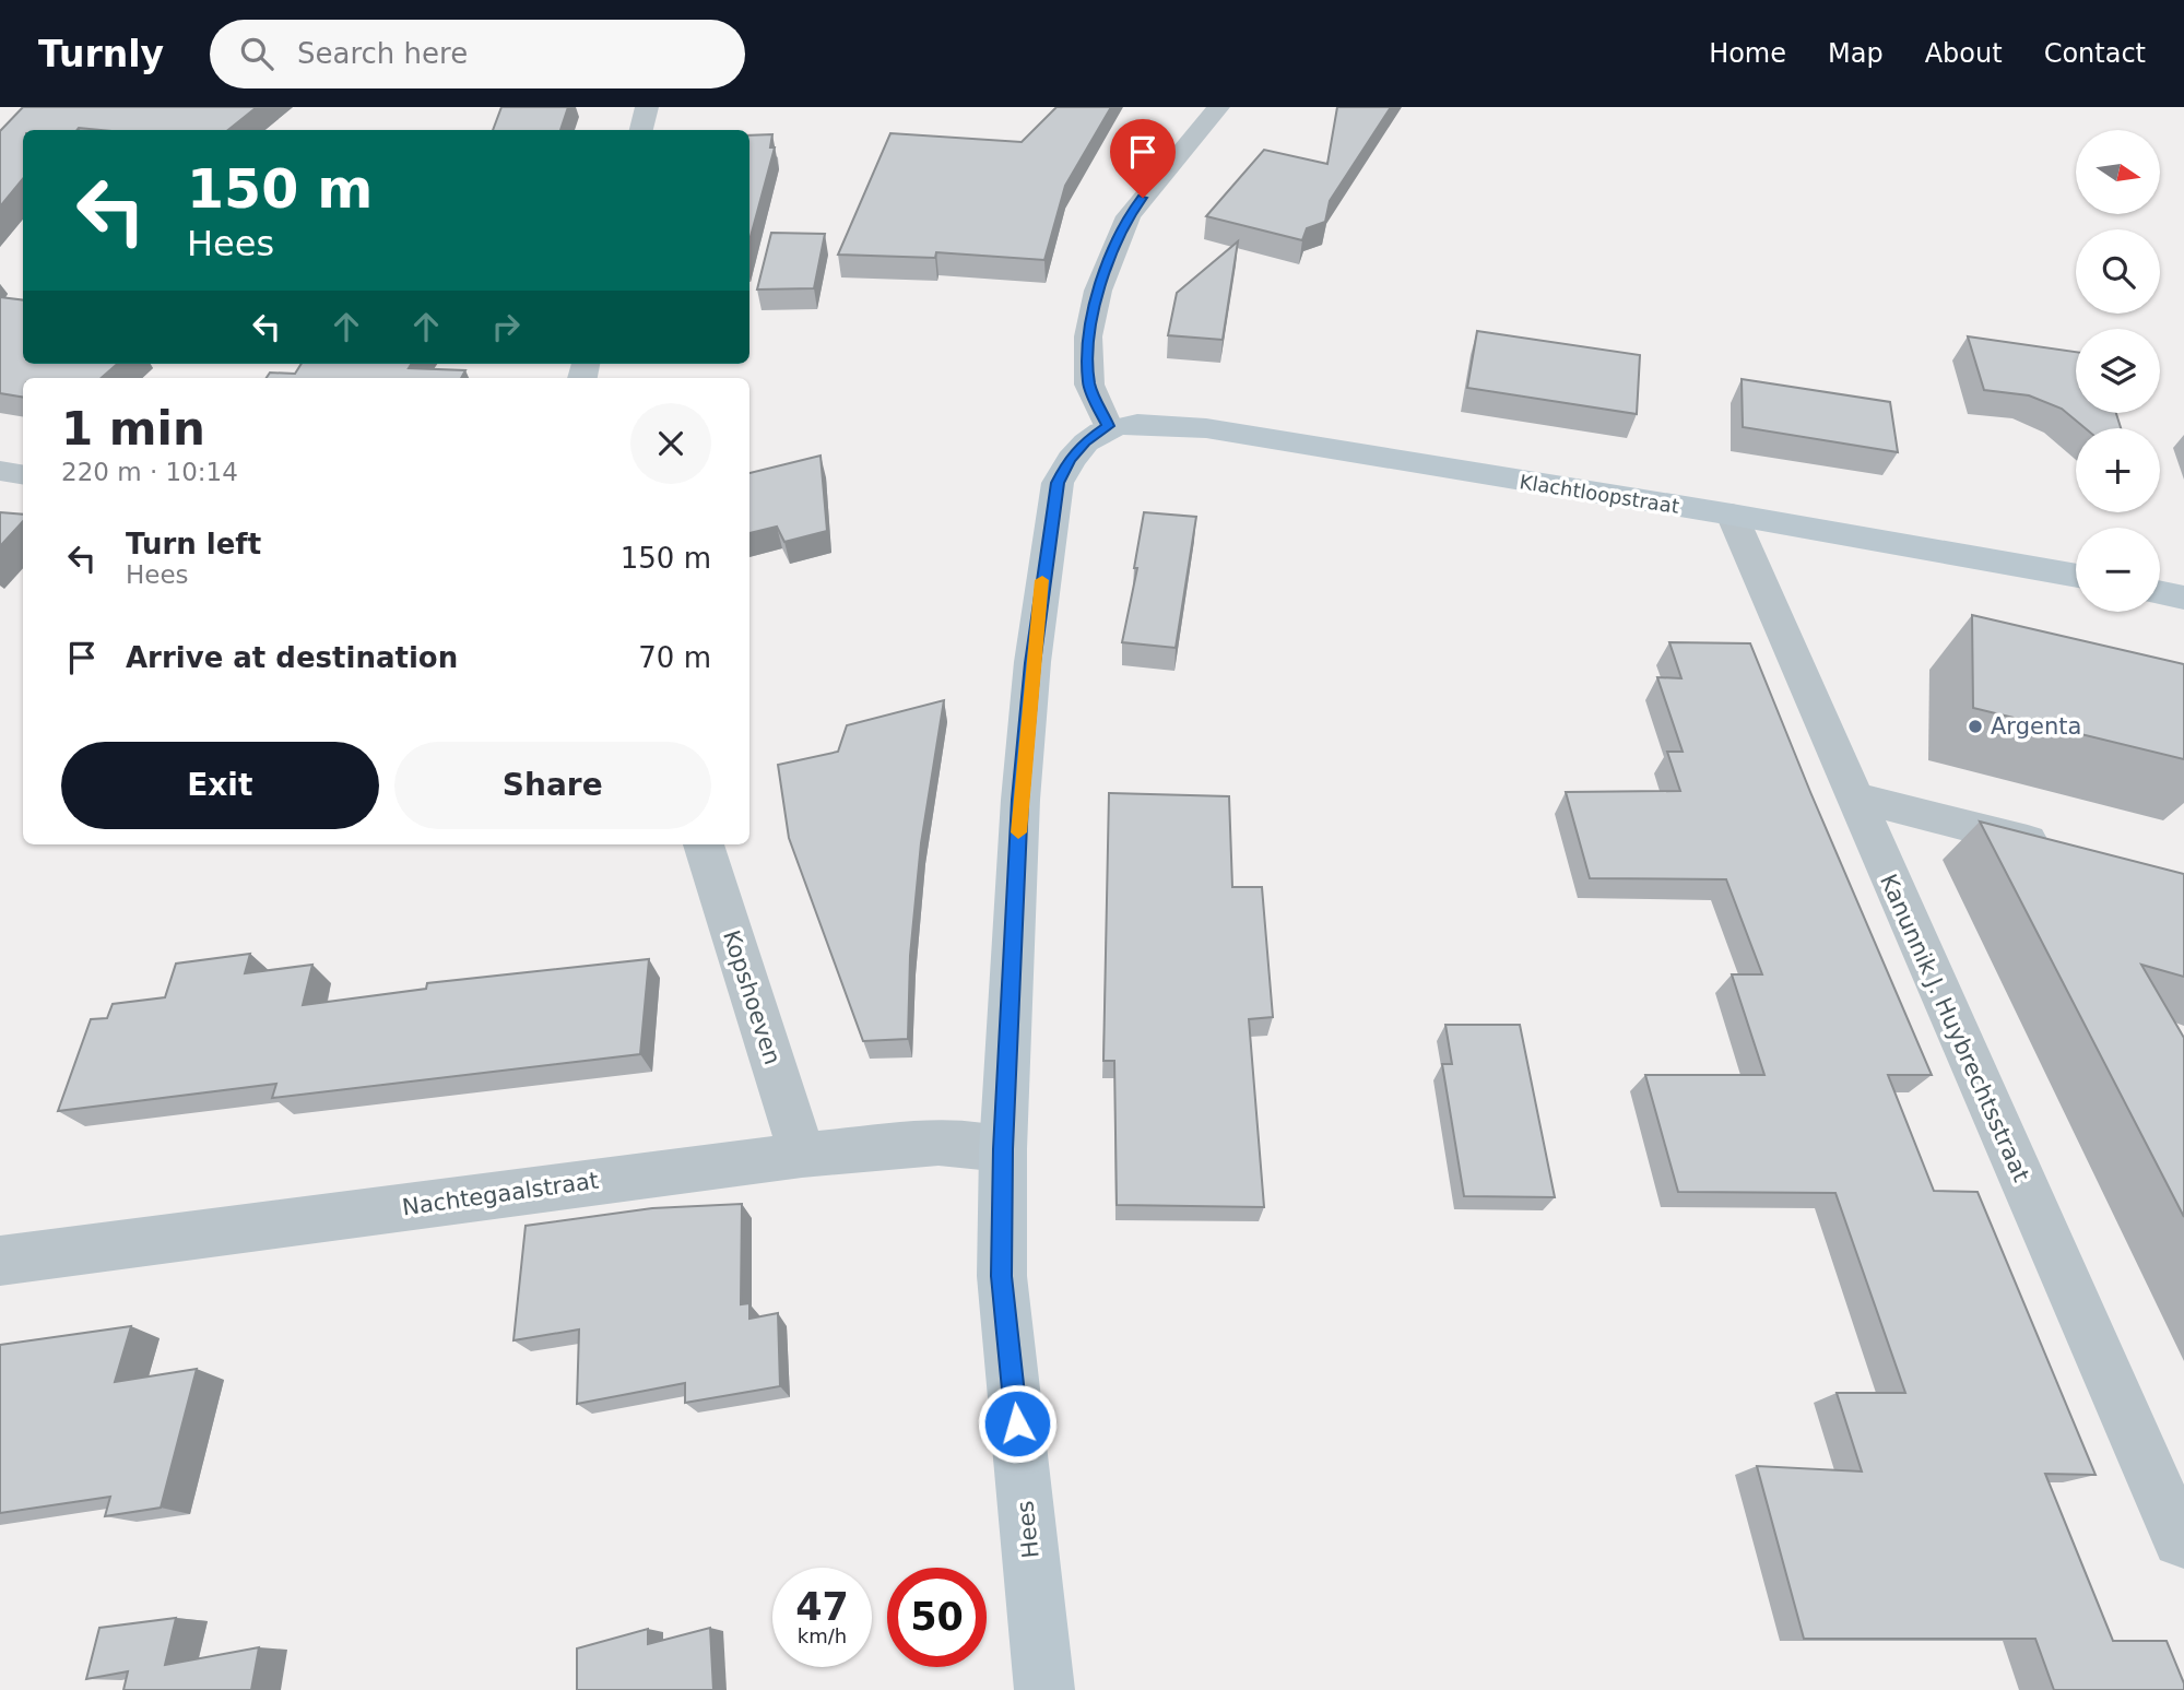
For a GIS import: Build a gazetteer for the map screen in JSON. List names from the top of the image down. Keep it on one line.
{"streets":{"main road":["Klachtloopstraat","Hees"],"street":["Kopshoeven","Kanunnik J. Huybrechtsstraat","Nachtegaalstraat"]},"crossings":[["Klachtloopstraat","Kanunnik J. Huybrechtsstraat"],["Klachtloopstraat","Hees"],["Kopshoeven","Nachtegaalstraat"],["Nachtegaalstraat","Hees"]],"places":["Argenta"],"north":"right","page":{"header":"Turnly","search":"Search here","nav":["Home","Map","About","Contact"],"map_buttons":["+","−"],"turn":["150 m","Hees"],"heading":["1 min","220 m · 10:14"],"list":[{"name":"Turn left","note":"Hees","value":"150 m"},{"name":"Arrive at destination","value":"70 m"}],"buttons":["Exit","Share"],"speed":"47 km/h","limit":"50"}}
